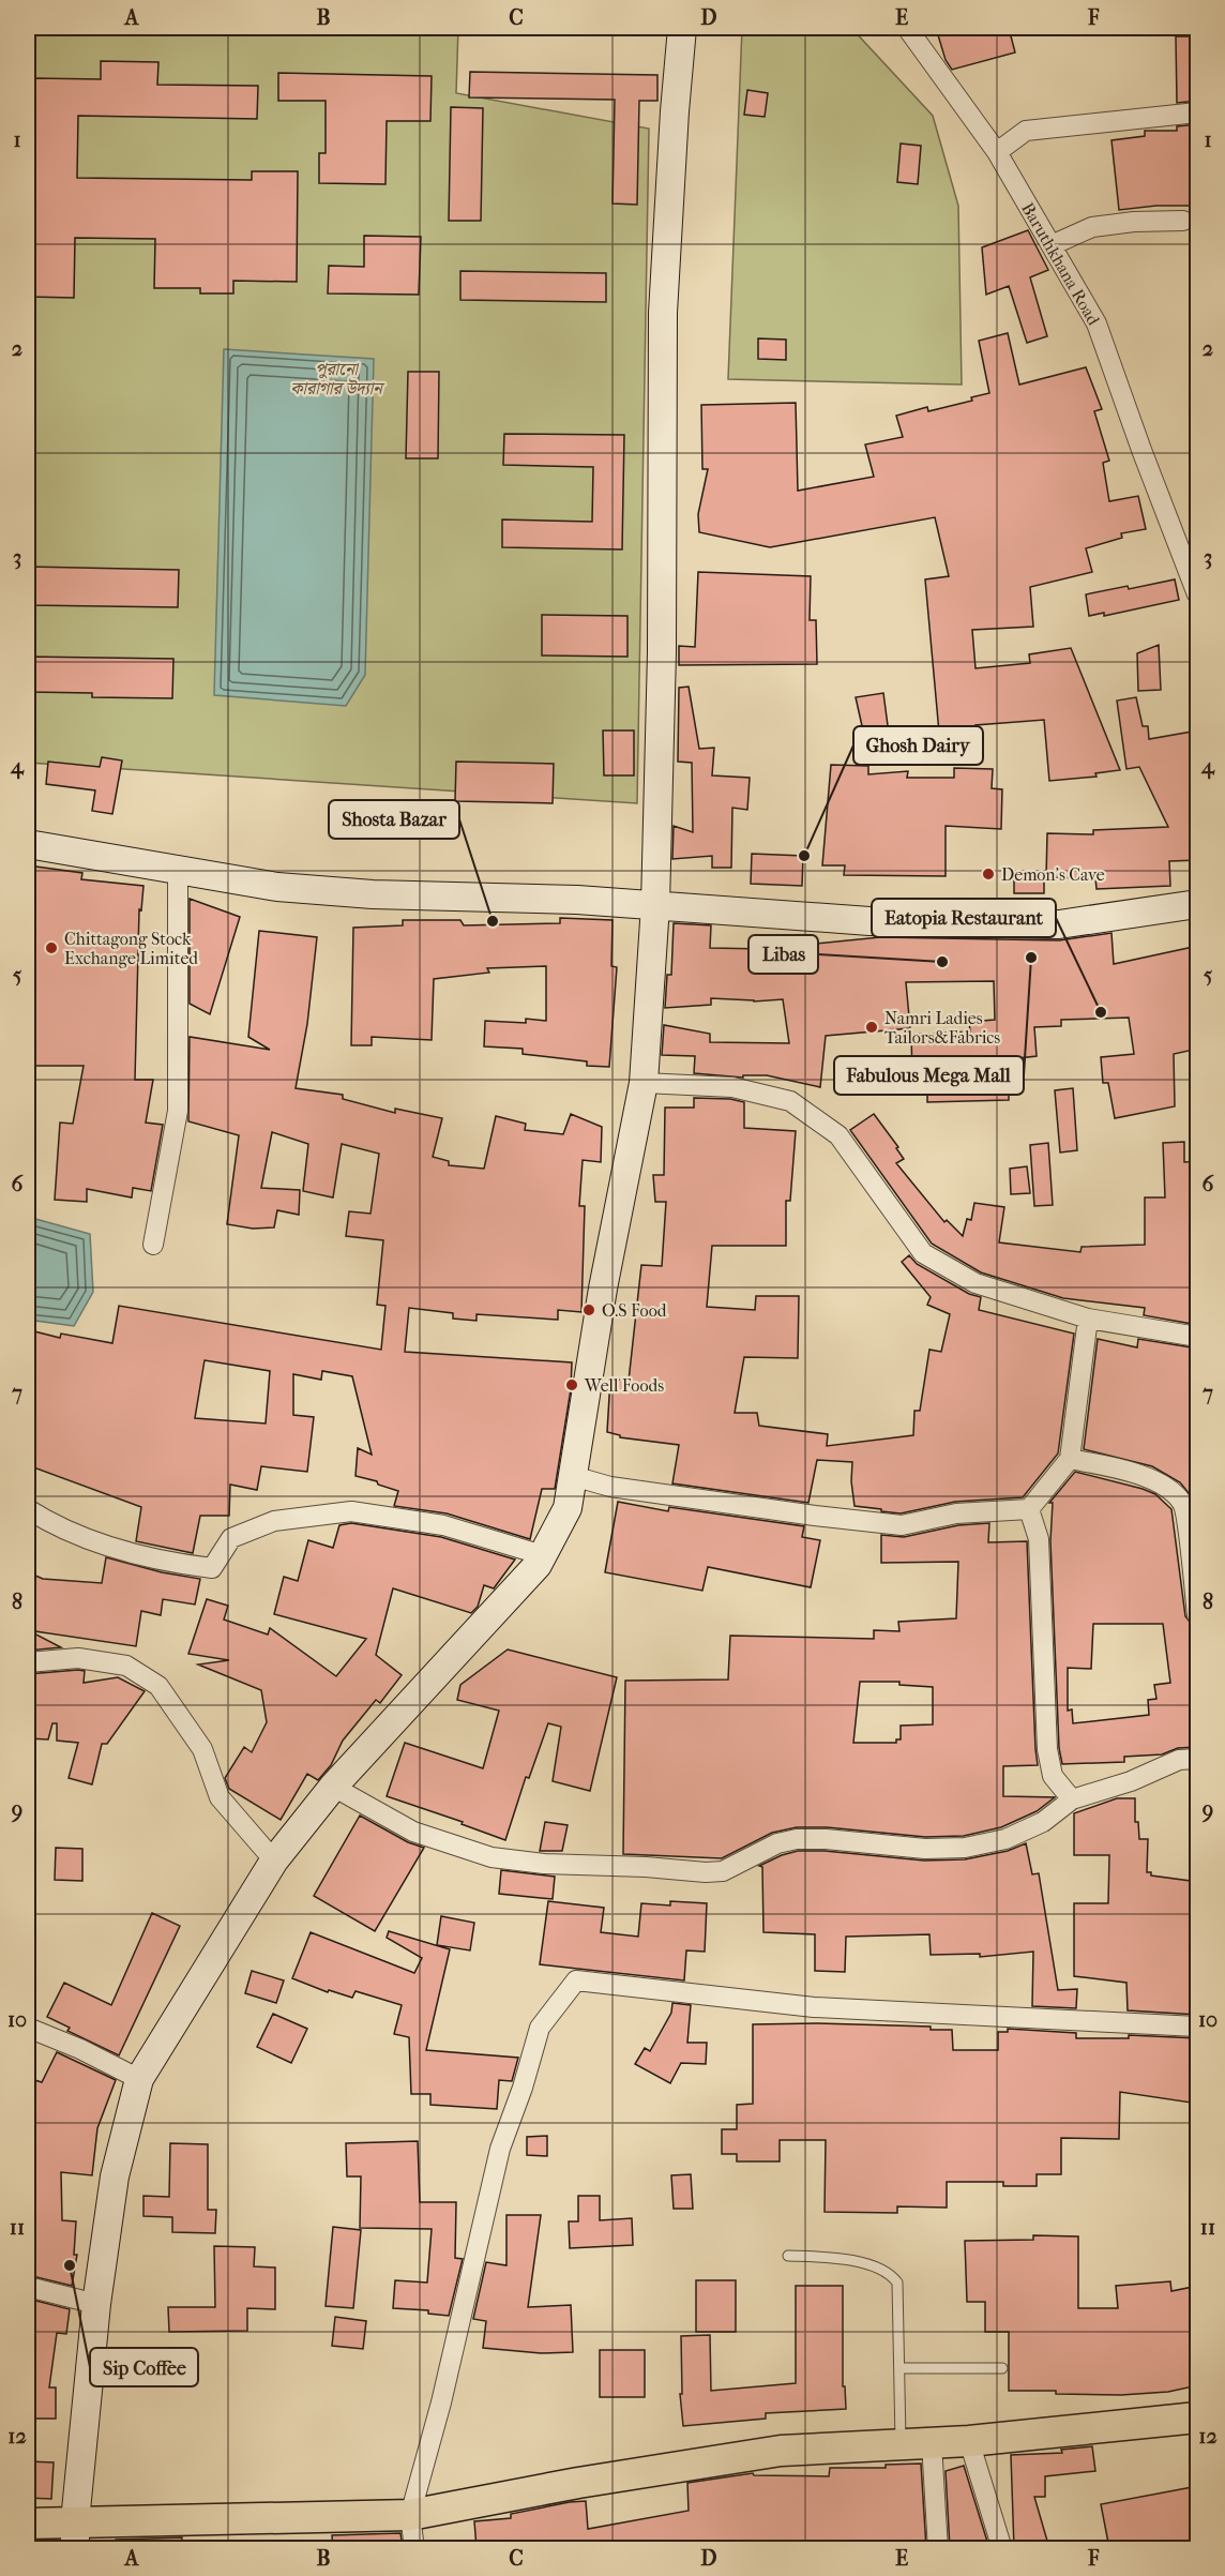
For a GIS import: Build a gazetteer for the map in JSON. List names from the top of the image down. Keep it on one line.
{"streets":{"street":["Baruthkhana Road"]},"parks":["পুরানো কারাগার উদ্যান"],"places":["Ghosh Dairy","Demon's Cave","Shosta Bazar","Chittagong Stock Exchange Limited","Fabulous Mega Mall","Libas","Eatopia Restaurant","Namri Ladies Tailors&Fabrics","O.S Food","Well Foods","Sip Coffee"],"grid":{"columns":["A","B","C","D","E","F"],"rows":["1","2","3","4","5","6","7","8","9","10","11","12"]}}
